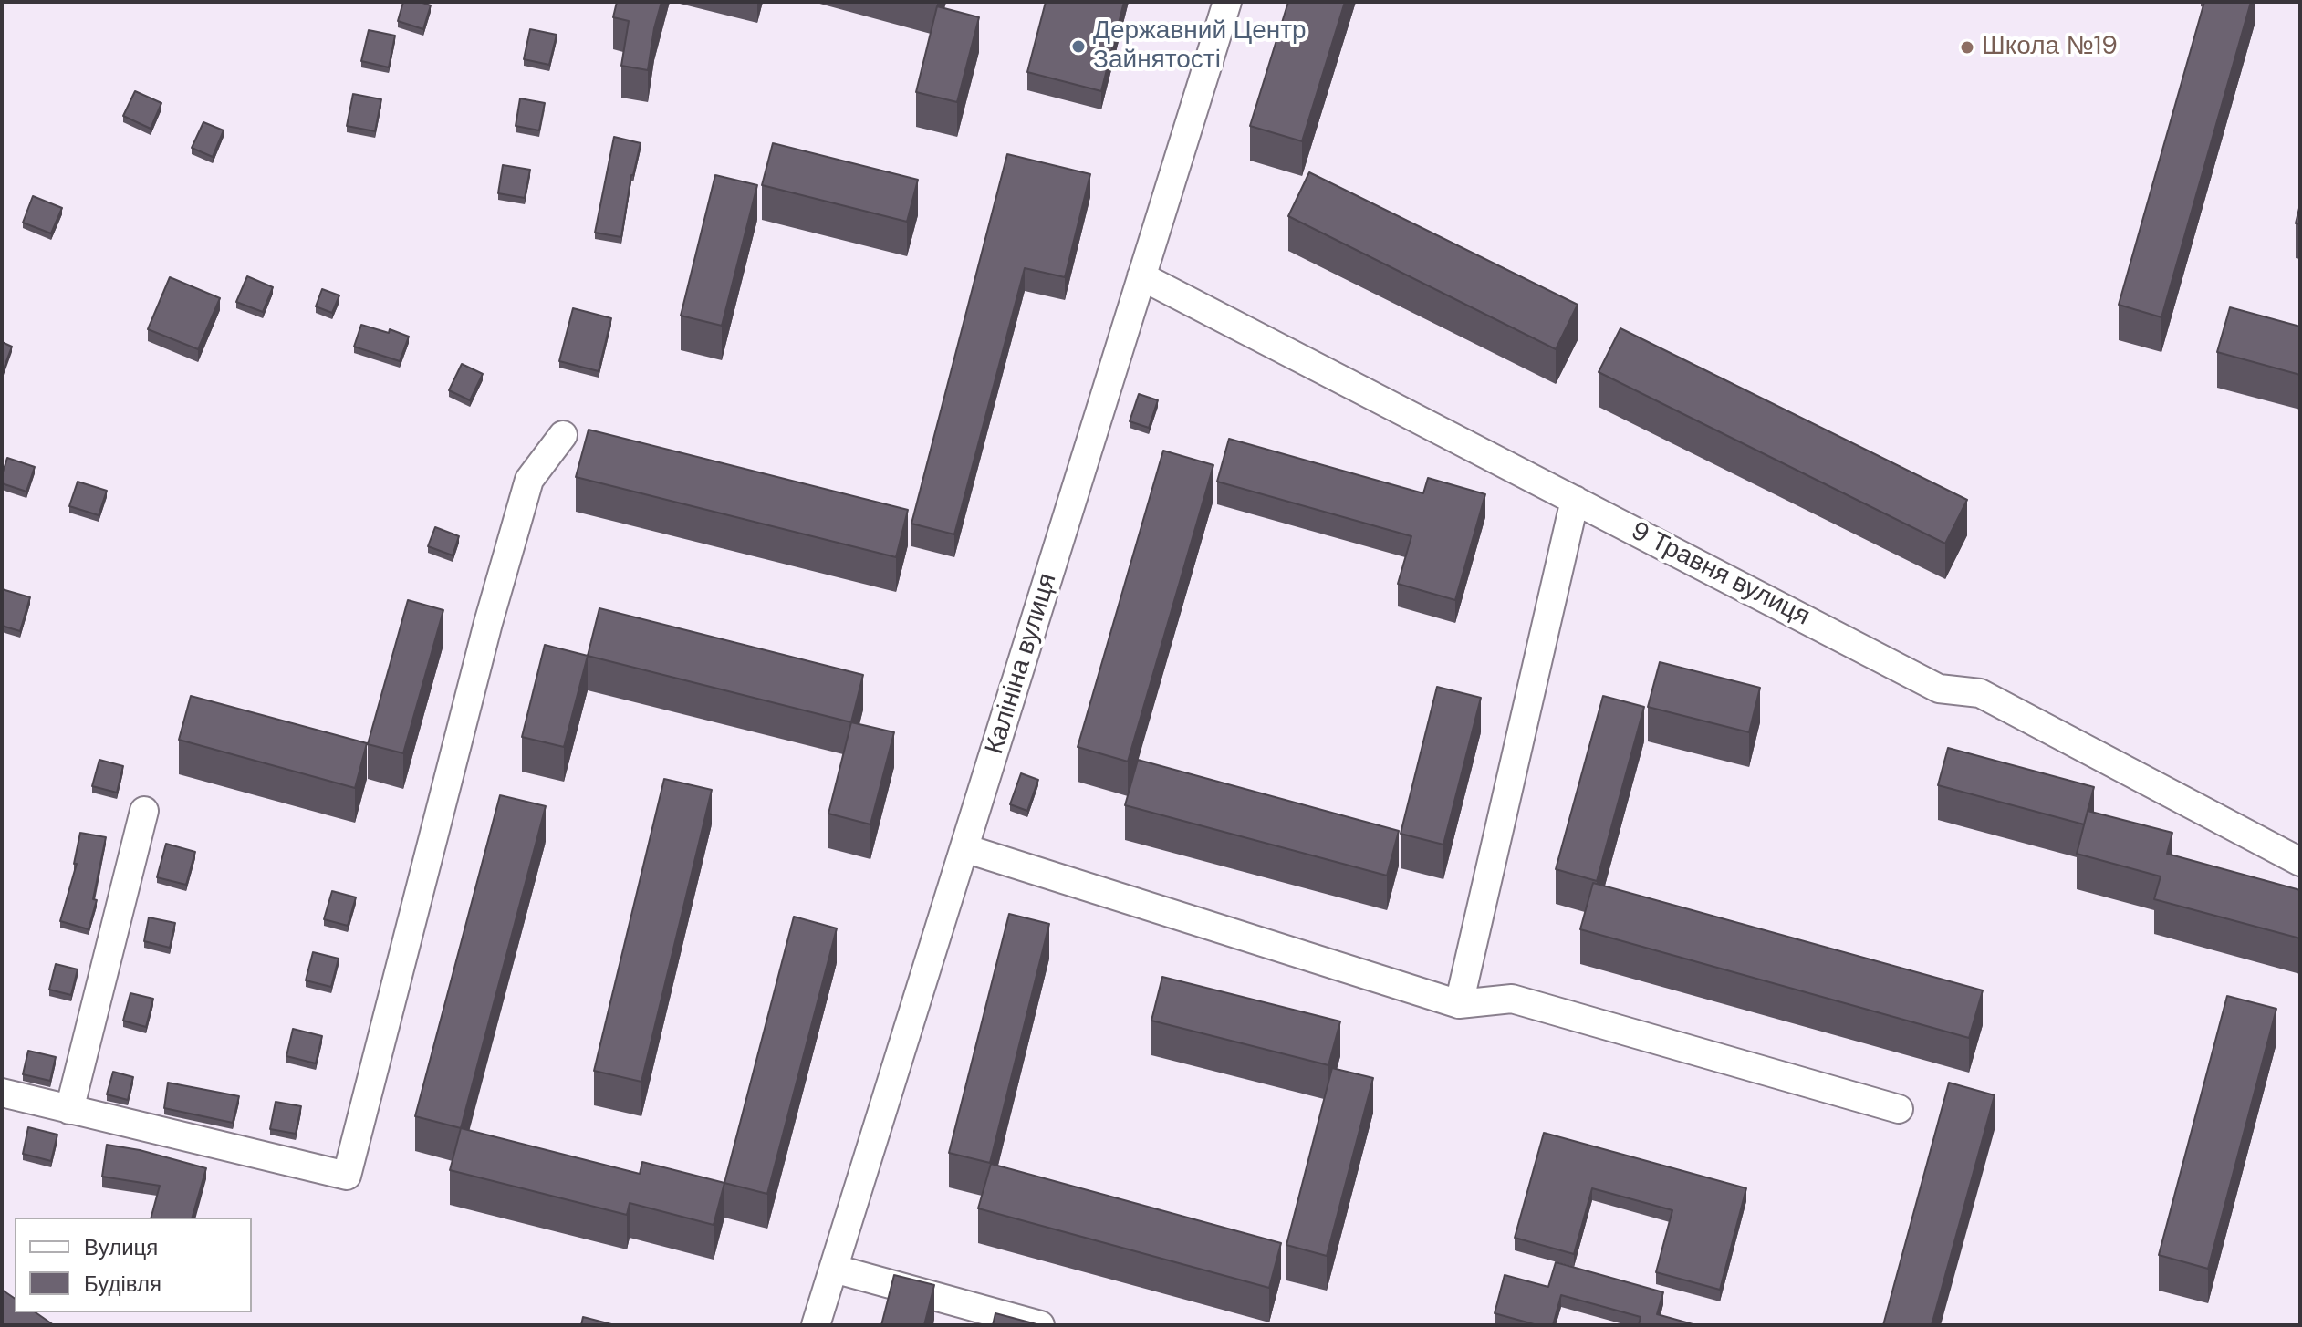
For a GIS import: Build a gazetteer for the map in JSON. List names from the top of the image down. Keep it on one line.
{"streets":{"street":["9 Травня вулиця","Калініна вулиця"]},"crossings":[["9 Травня вулиця","Калініна вулиця"]],"places":["Державний Центр Зайнятості","Школа №19"],"legend":["Вулиця","Будівля"]}
